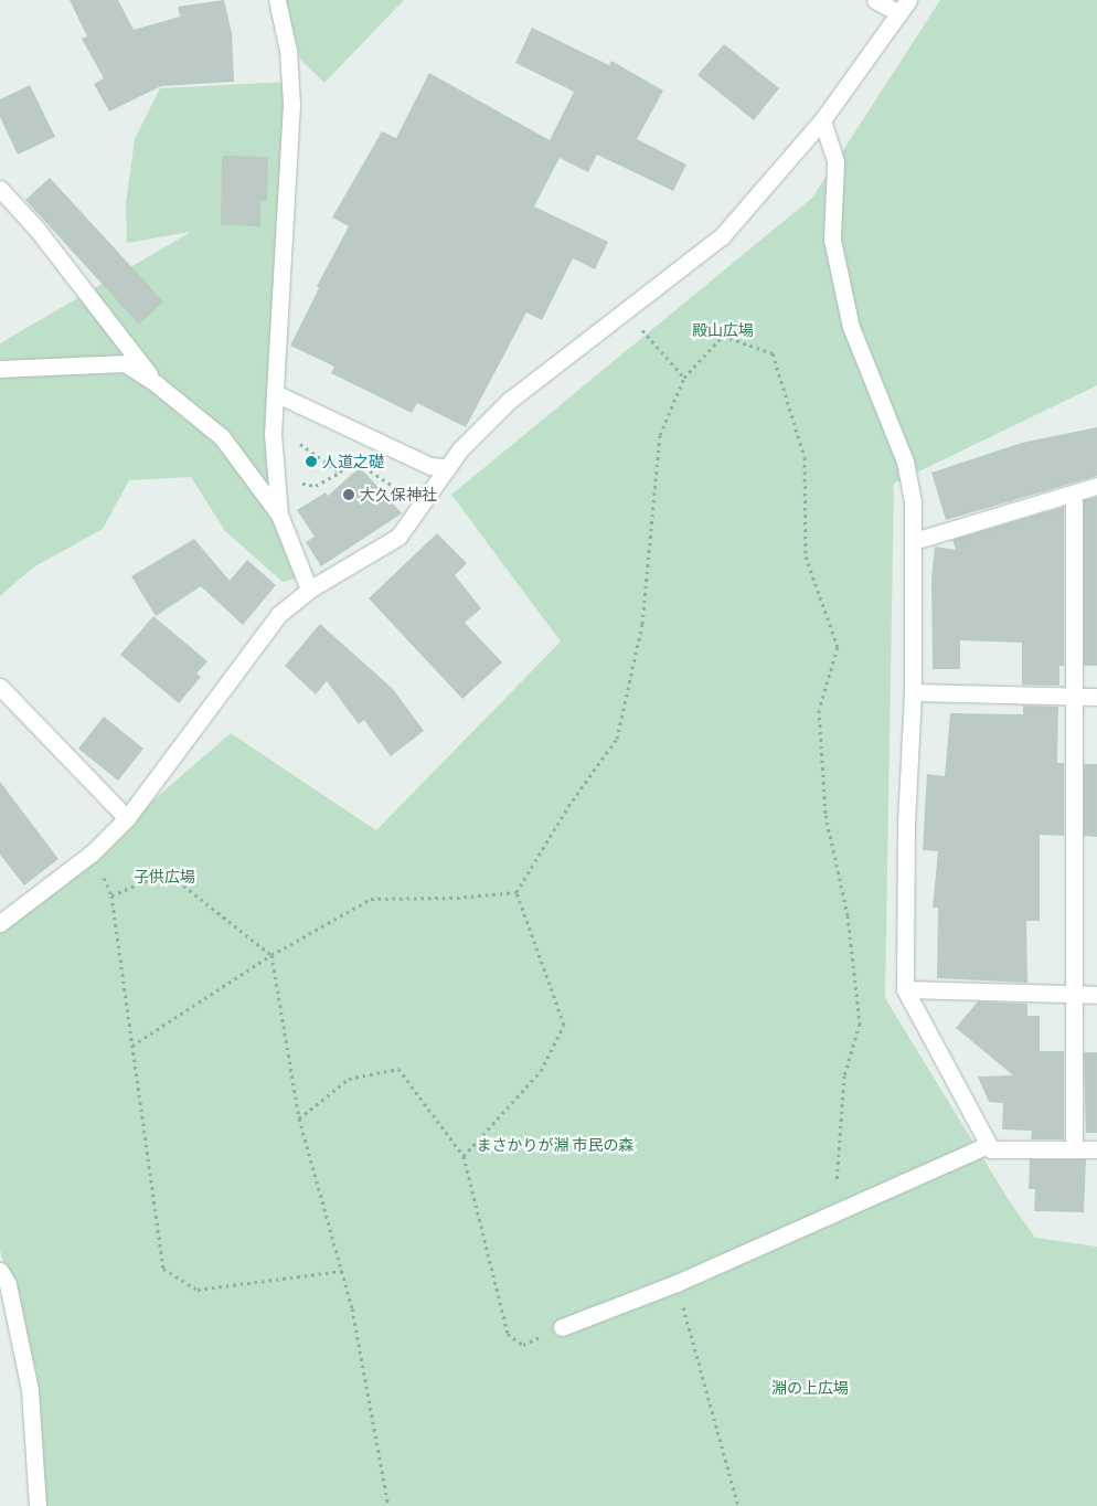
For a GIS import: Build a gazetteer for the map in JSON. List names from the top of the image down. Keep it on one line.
{"parks":["殿山広場","子供広場","まさかりが淵 市民の森","淵の上広場"],"places":["人道之礎","大久保神社"]}
